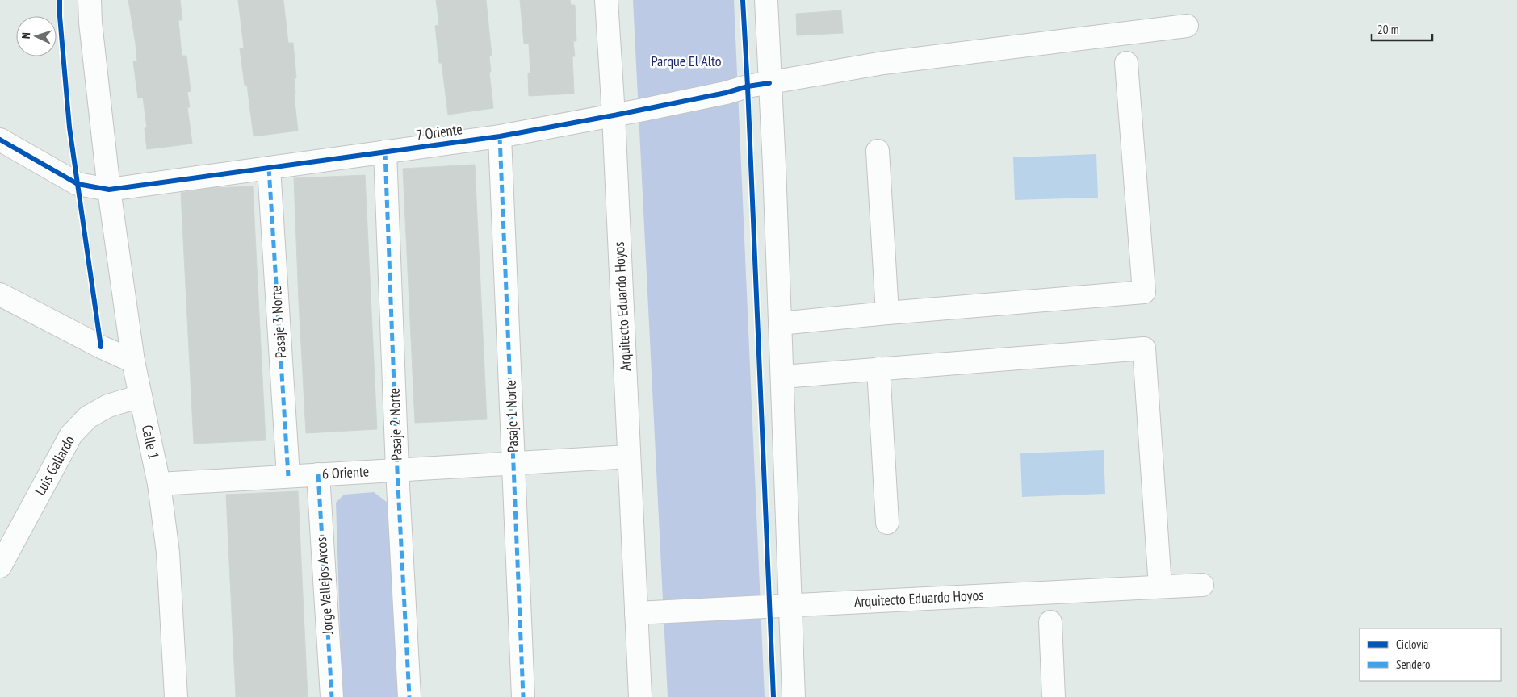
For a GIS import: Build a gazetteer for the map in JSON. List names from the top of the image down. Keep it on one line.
{"streets":{"street":["7 Oriente","Arquitecto Eduardo Hoyos","Pasaje 3 Norte","Pasaje 1 Norte","Pasaje 2 Norte","Calle 1","Luis Gallardo","6 Oriente","Jorge Vallejos Arcos"]},"crossings":[["7 Oriente","Arquitecto Eduardo Hoyos"],["7 Oriente","Pasaje 3 Norte"],["7 Oriente","Pasaje 1 Norte"],["7 Oriente","Pasaje 2 Norte"],["7 Oriente","Calle 1"],["Arquitecto Eduardo Hoyos","6 Oriente"],["Pasaje 3 Norte","6 Oriente"],["Pasaje 1 Norte","6 Oriente"],["Pasaje 2 Norte","6 Oriente"],["Calle 1","Luis Gallardo"],["Calle 1","6 Oriente"],["6 Oriente","Jorge Vallejos Arcos"]],"parks":["Parque El Alto"],"legend":["Ciclovía","Sendero"],"scale_bar":"20 m","north":"left"}
